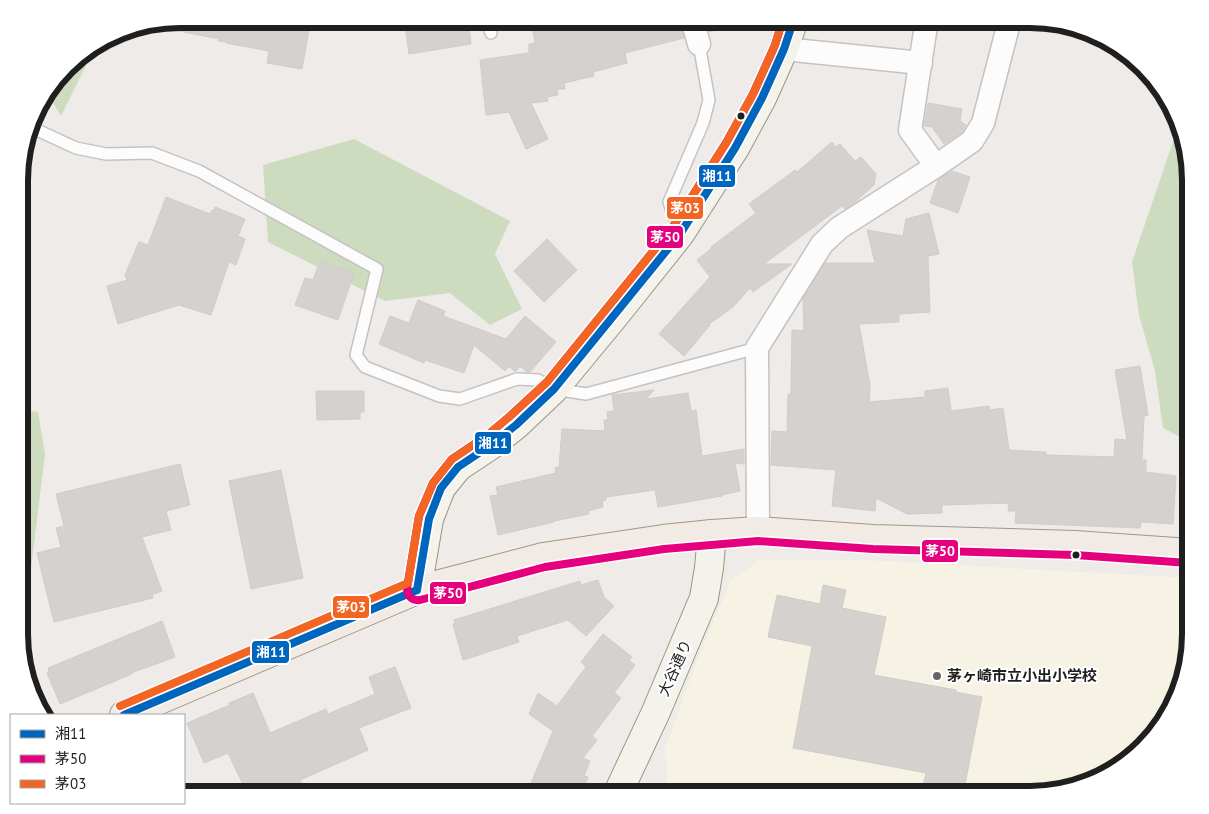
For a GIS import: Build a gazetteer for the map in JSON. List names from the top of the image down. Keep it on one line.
{"streets":{"main road":["大谷通り"]},"places":["茅ヶ崎市立小出小学校"],"lines":["transit line 湘11","transit line 茅50","transit line 茅03"],"legend":["湘11","茅50","茅03"]}
